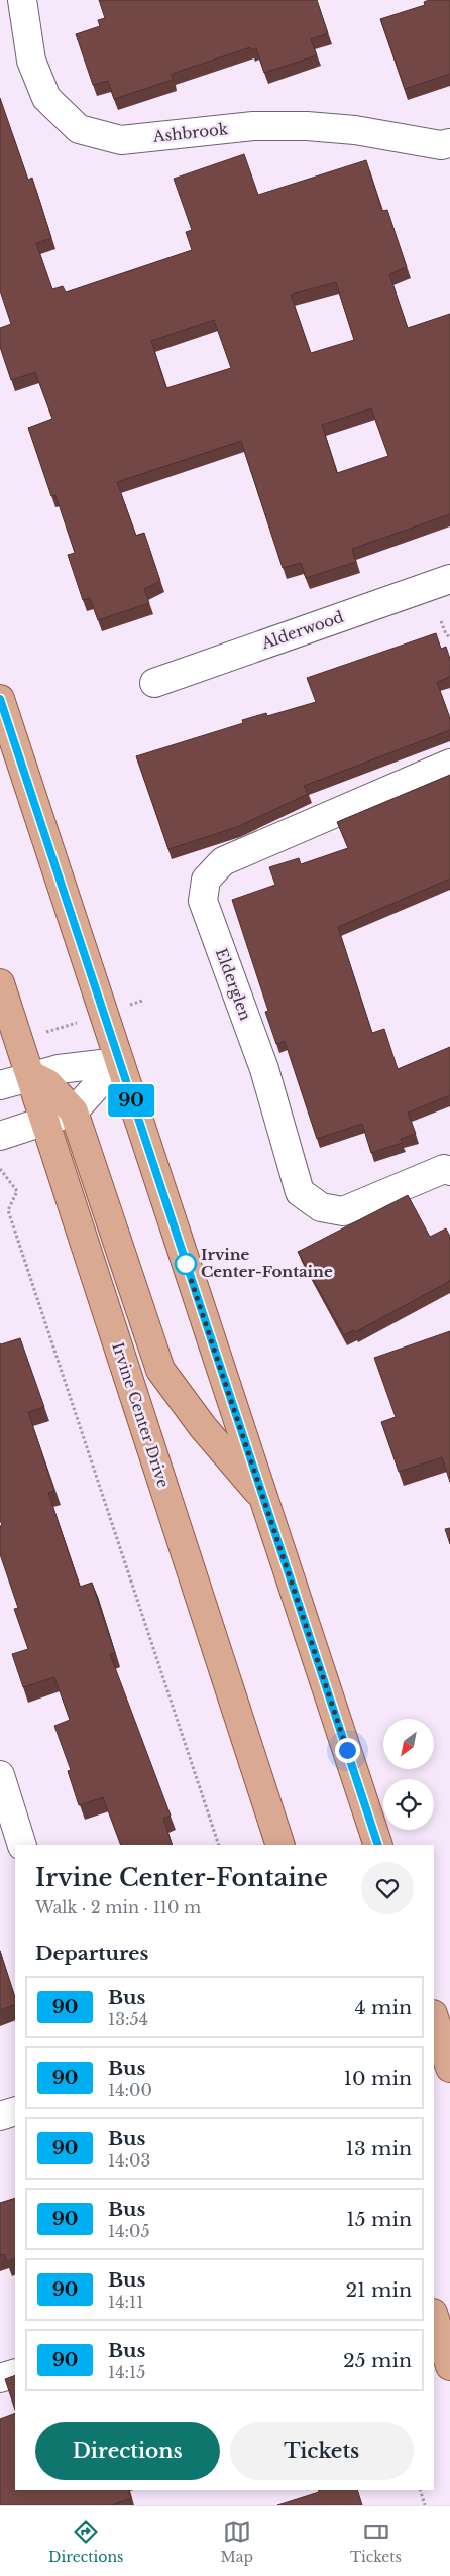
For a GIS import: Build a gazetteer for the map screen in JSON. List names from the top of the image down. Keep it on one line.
{"streets":{"main road":["Irvine Center Drive"],"street":["Ashbrook","Alderwood","Elderglen"]},"places":["Irvine Center-Fontaine"],"lines":["bus line 90"],"north":"bottom left","page":{"on_map":"90","heading":[["Irvine Center-Fontaine","Walk · 2 min · 110 m"],"Departures"],"list":[{"mark":"90","name":"Bus","note":"13:54","value":"4 min"},{"mark":"90","name":"Bus","note":"14:00","value":"10 min"},{"mark":"90","name":"Bus","note":"14:03","value":"13 min"},{"mark":"90","name":"Bus","note":"14:05","value":"15 min"},{"mark":"90","name":"Bus","note":"14:11","value":"21 min"},{"mark":"90","name":"Bus","note":"14:15","value":"25 min"}],"buttons":["Directions","Tickets"],"tabs":["Directions","Map","Tickets"]}}
